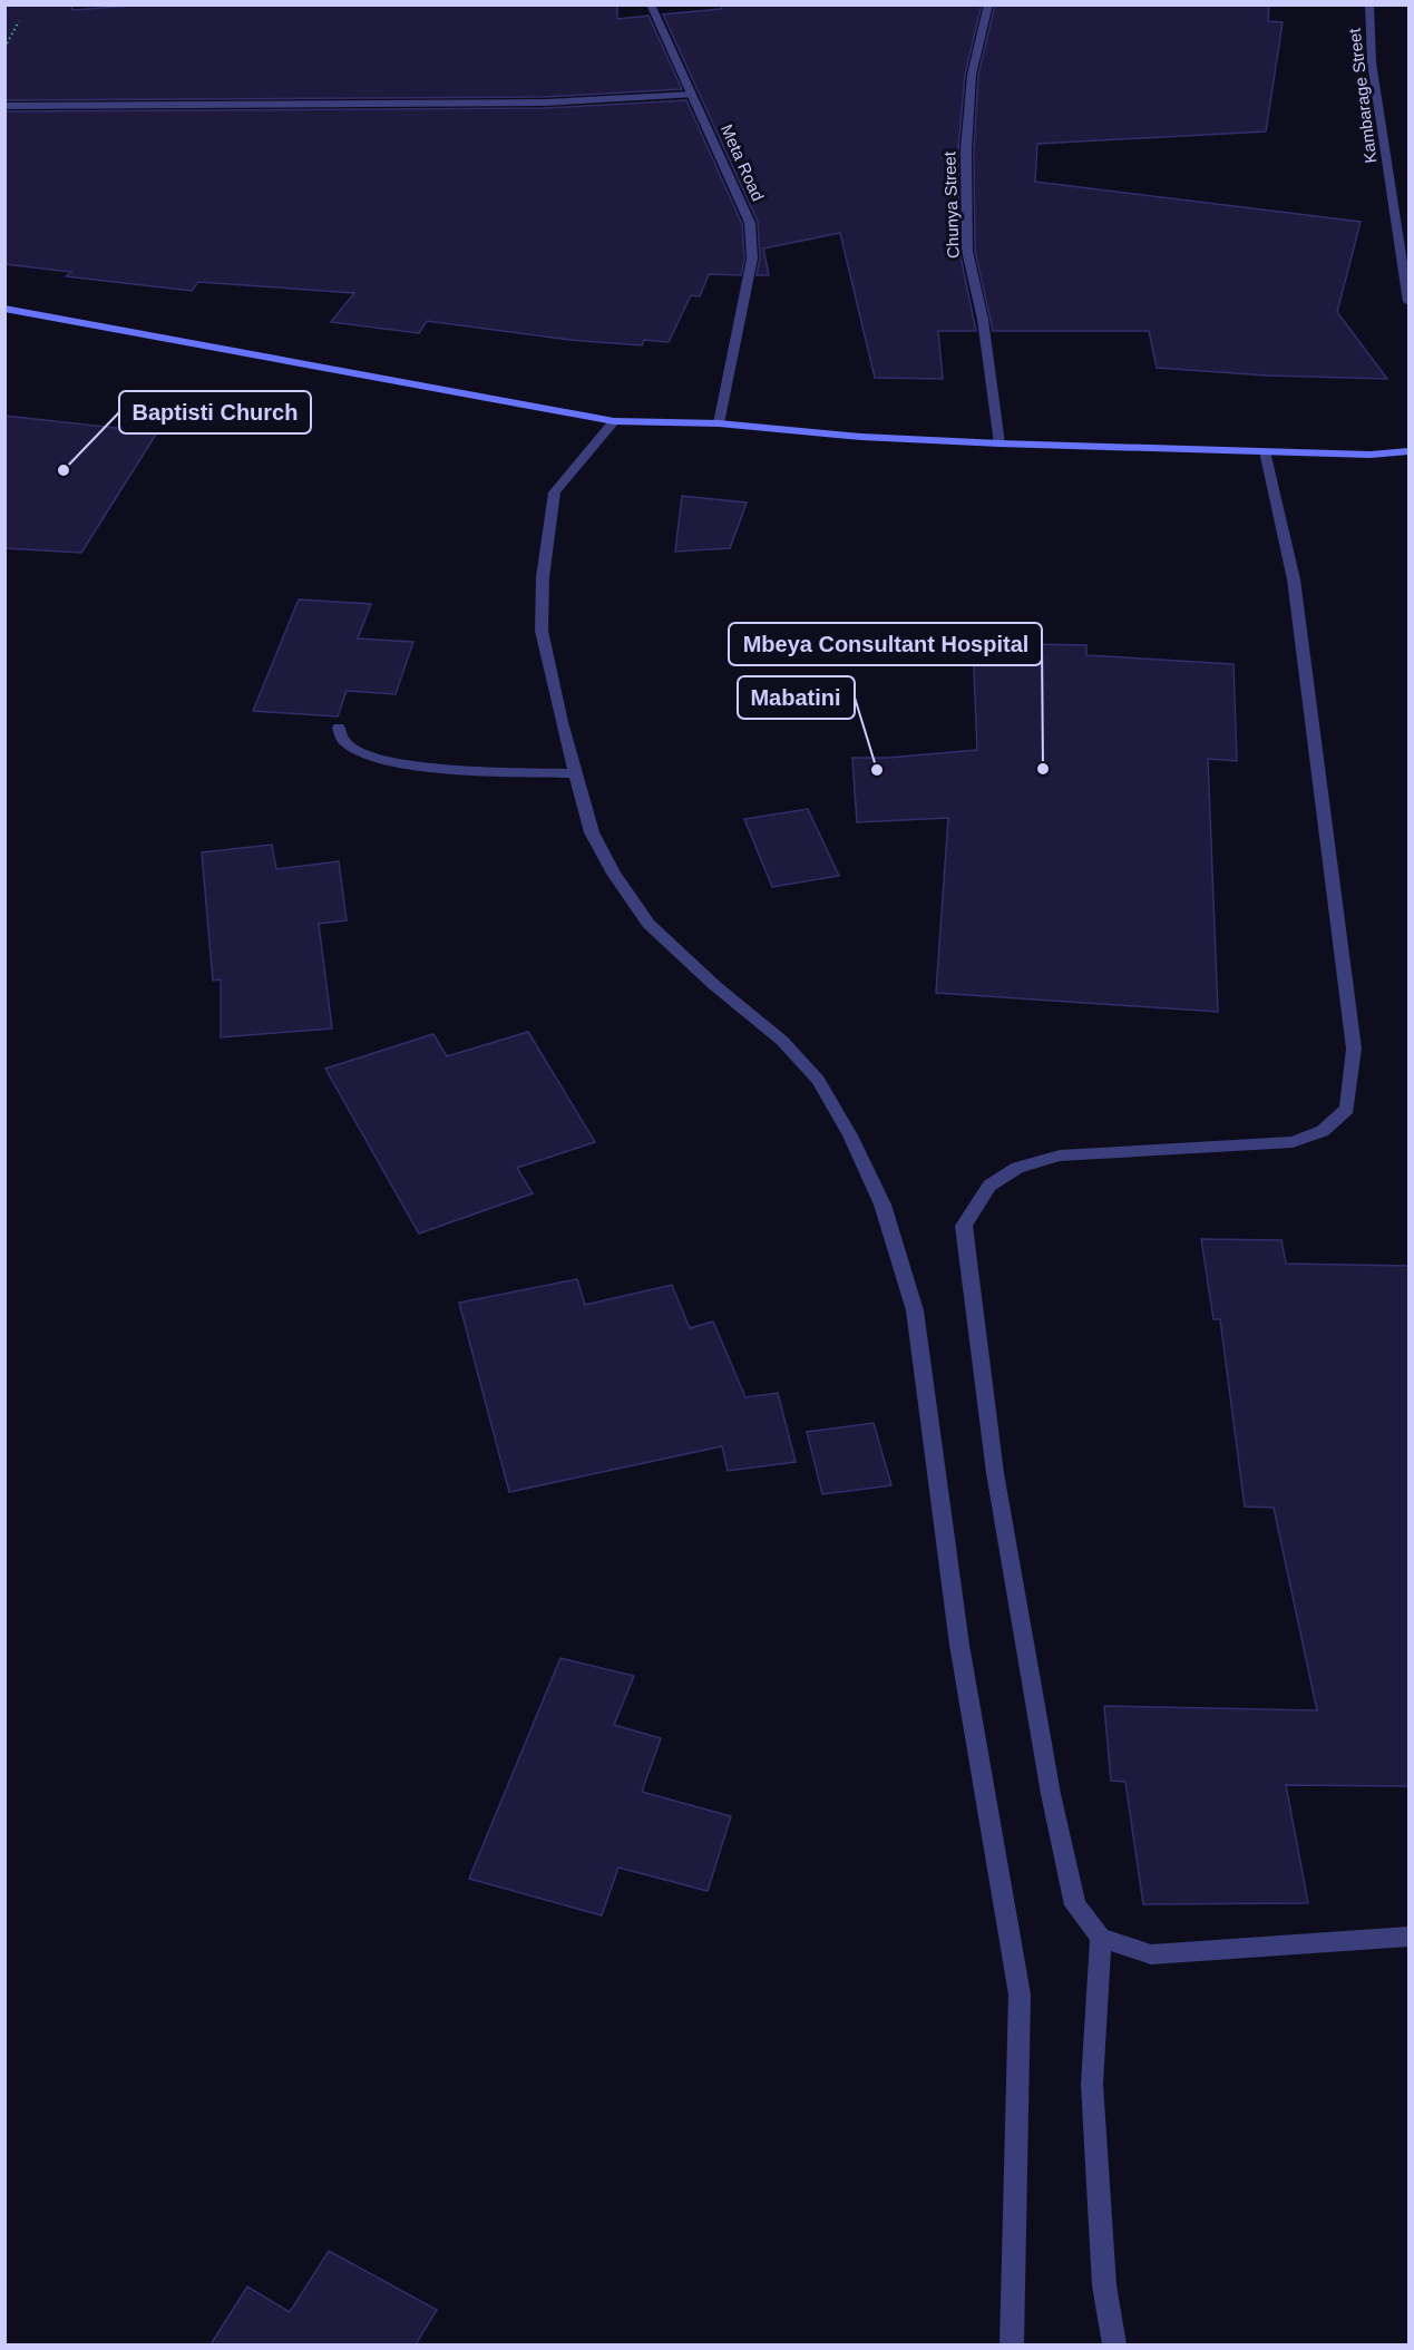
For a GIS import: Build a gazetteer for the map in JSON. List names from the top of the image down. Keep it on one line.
{"streets":{"street":["Kambarage Street","Meta Road","Chunya Street"]},"places":["Baptisti Church","Mbeya Consultant Hospital","Mabatini"]}
